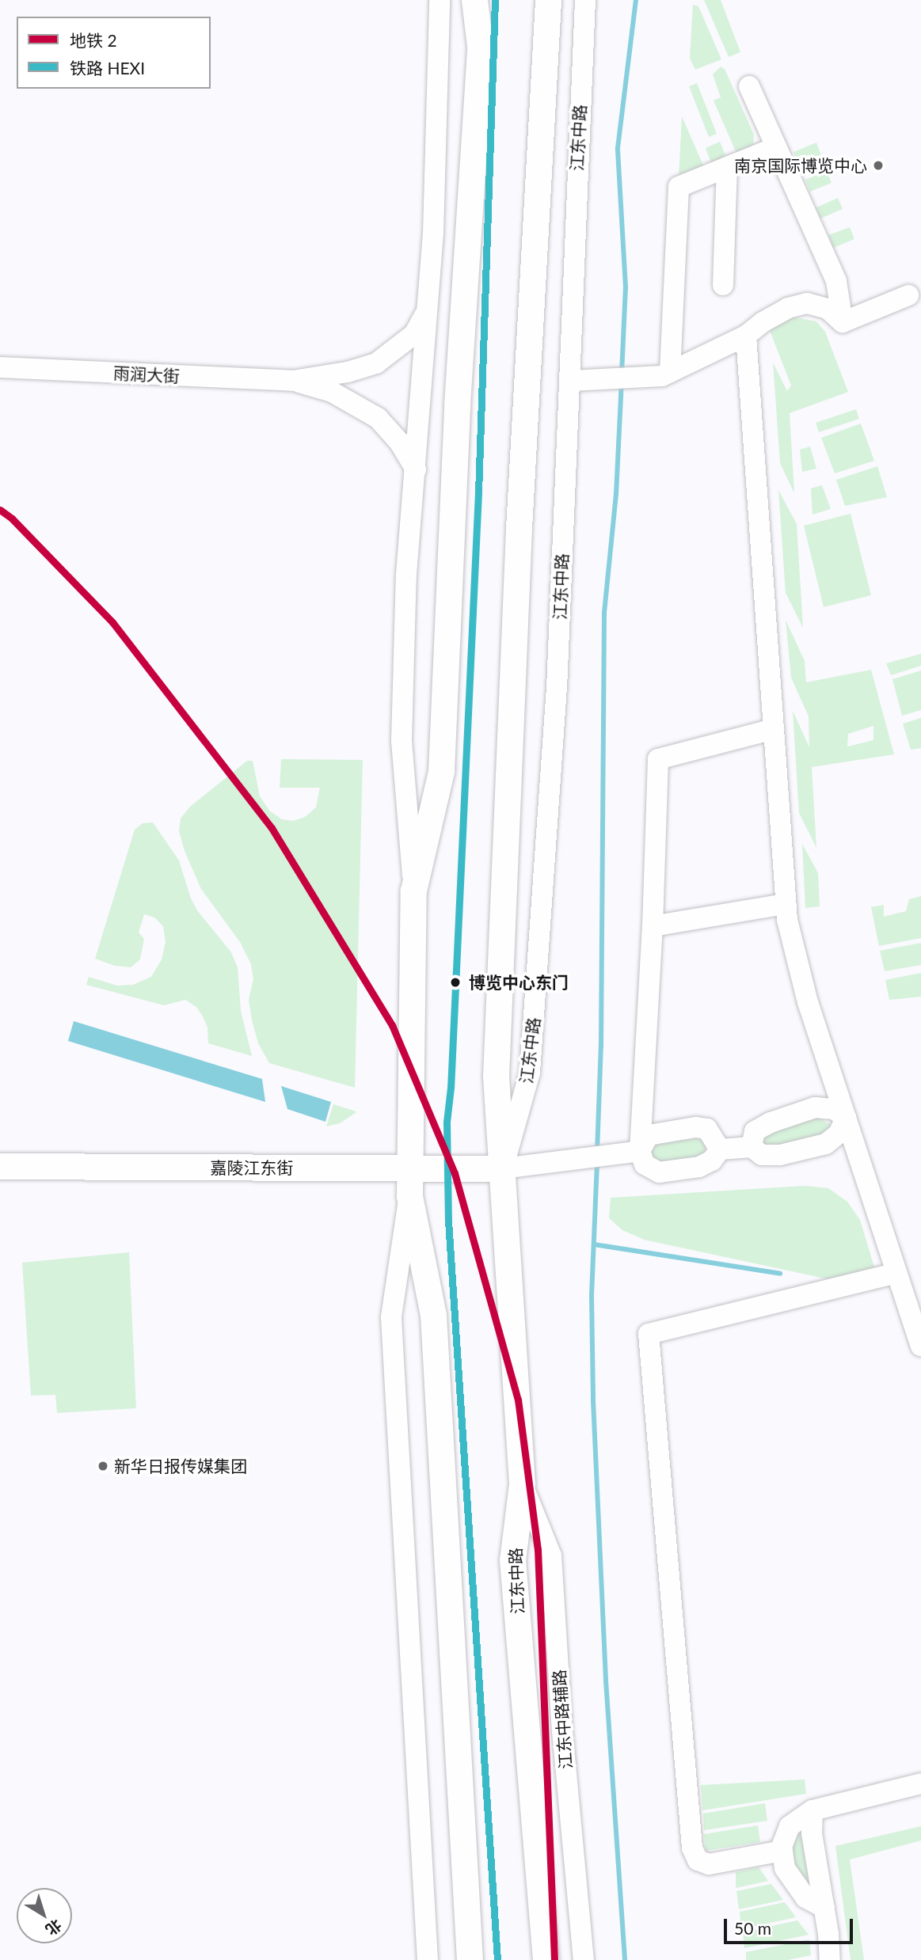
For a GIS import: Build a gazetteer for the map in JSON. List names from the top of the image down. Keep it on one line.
{"streets":{"main road":["江东中路","嘉陵江东街"],"street":["雨润大街","江东中路辅路"]},"crossings":[["江东中路","嘉陵江东街"],["江东中路","江东中路辅路"]],"places":["南京国际博览中心","博览中心东门","新华日报传媒集团"],"lines":["rail line HEXI","metro line 2"],"legend":["地铁 2","铁路 HEXI"],"scale_bar":"50 m","north":"bottom right"}
